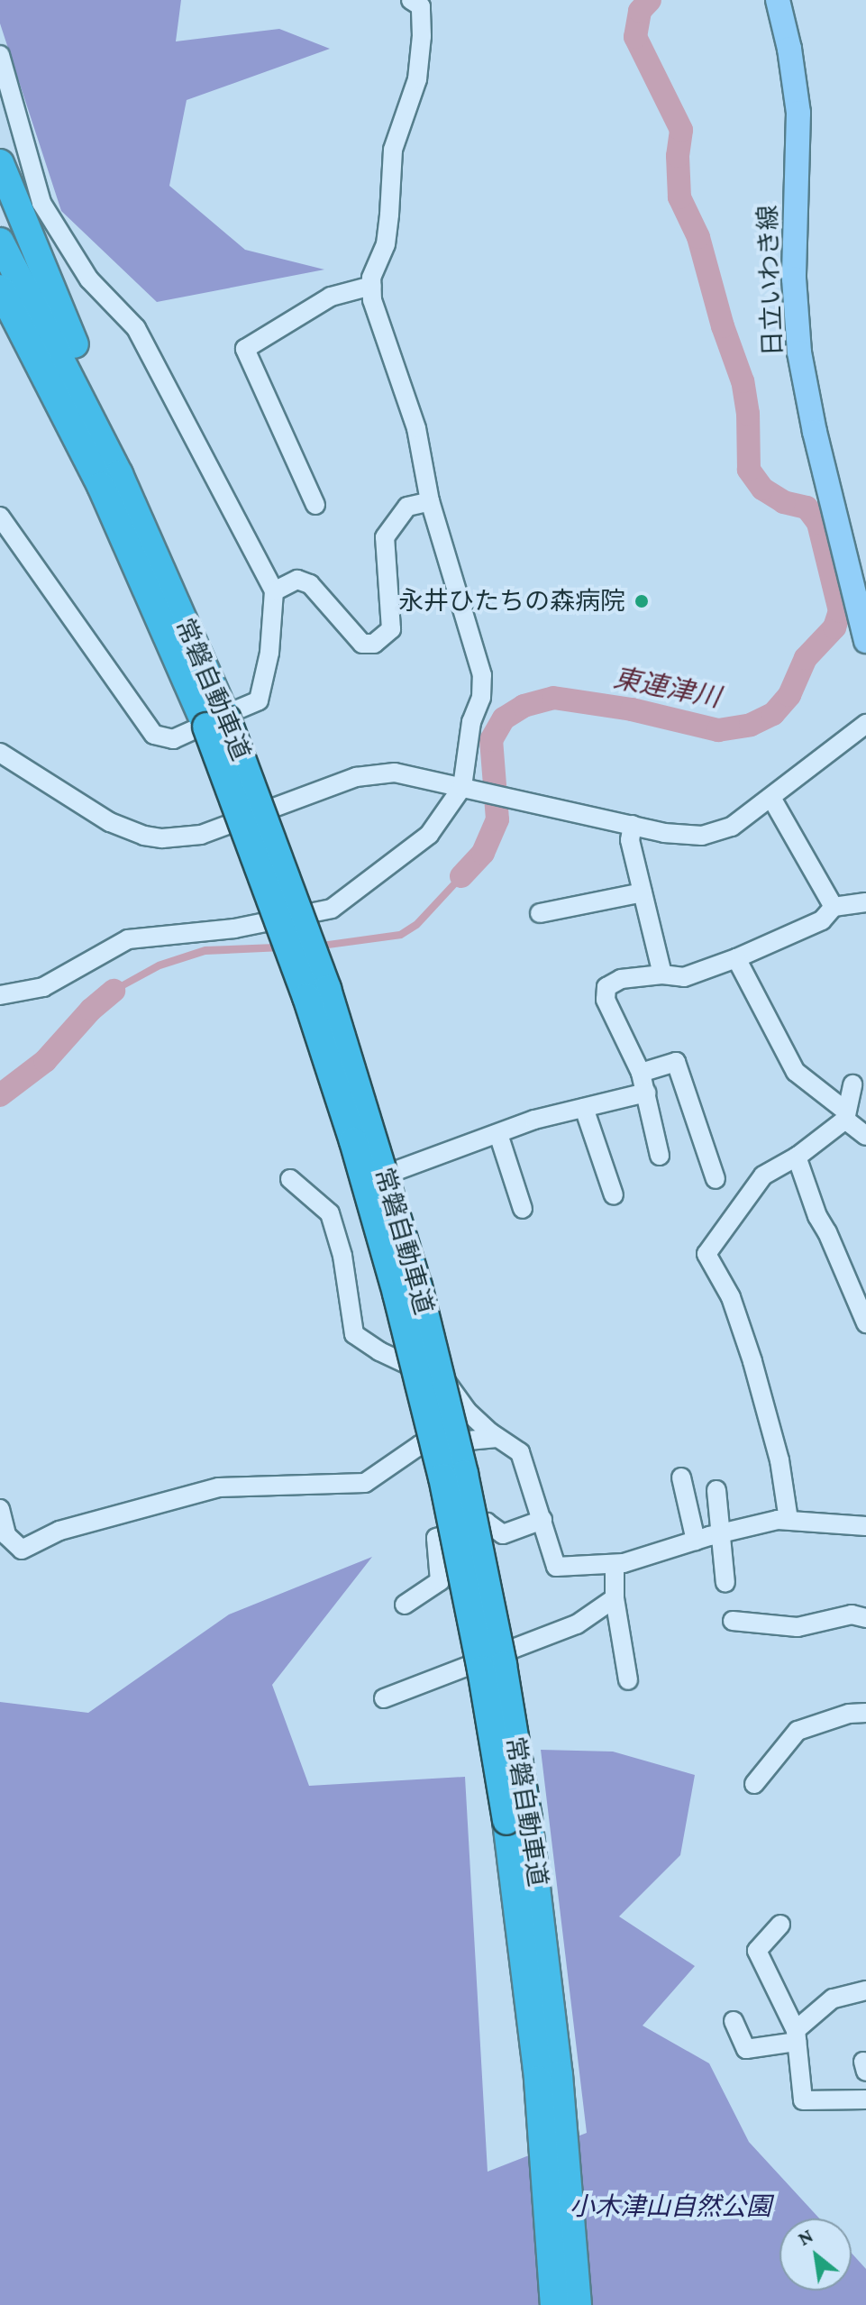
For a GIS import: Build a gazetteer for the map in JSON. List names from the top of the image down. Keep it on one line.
{"streets":{"highway":["常磐自動車道"],"main road":["日立いわき線"]},"water":["東連津川"],"parks":["小木津山自然公園"],"places":["永井ひたちの森病院"],"north":"top left"}
